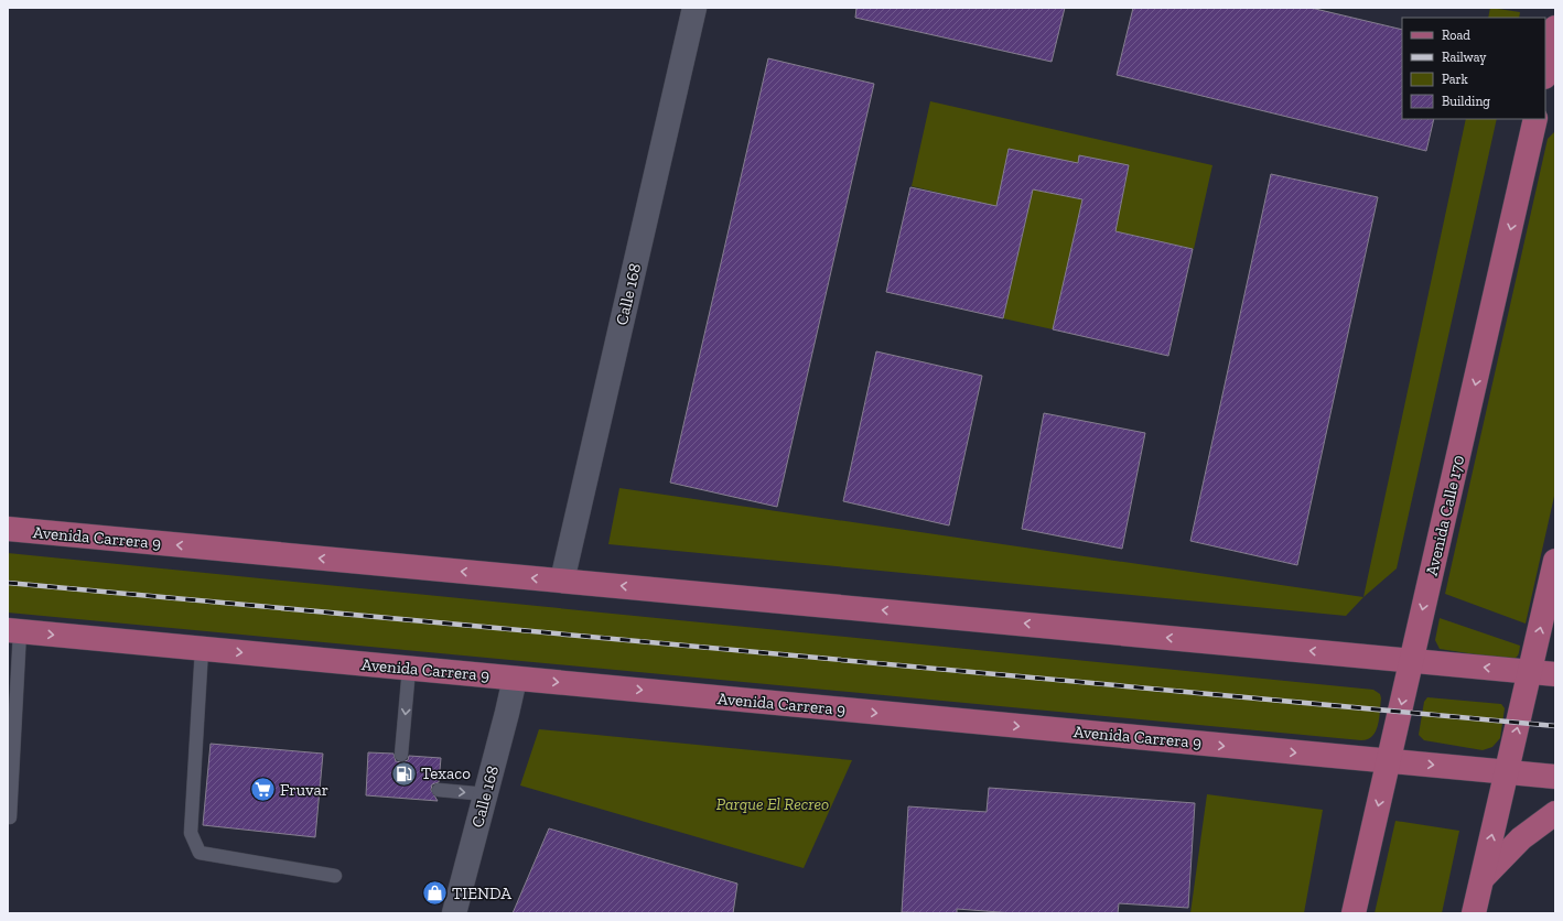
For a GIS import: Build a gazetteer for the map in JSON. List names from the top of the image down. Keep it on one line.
{"streets":{"main road":["Avenida Calle 170","Avenida Carrera 9"],"street":["Calle 168"]},"crossings":[["Calle 168","Avenida Carrera 9"],["Avenida Calle 170","Avenida Carrera 9"]],"parks":["Parque El Recreo"],"places":{"fuel station":["Texaco"],"supermarket":["Fruvar"],"shop":["TIENDA"]},"legend":["Road","Railway","Park","Building"]}
